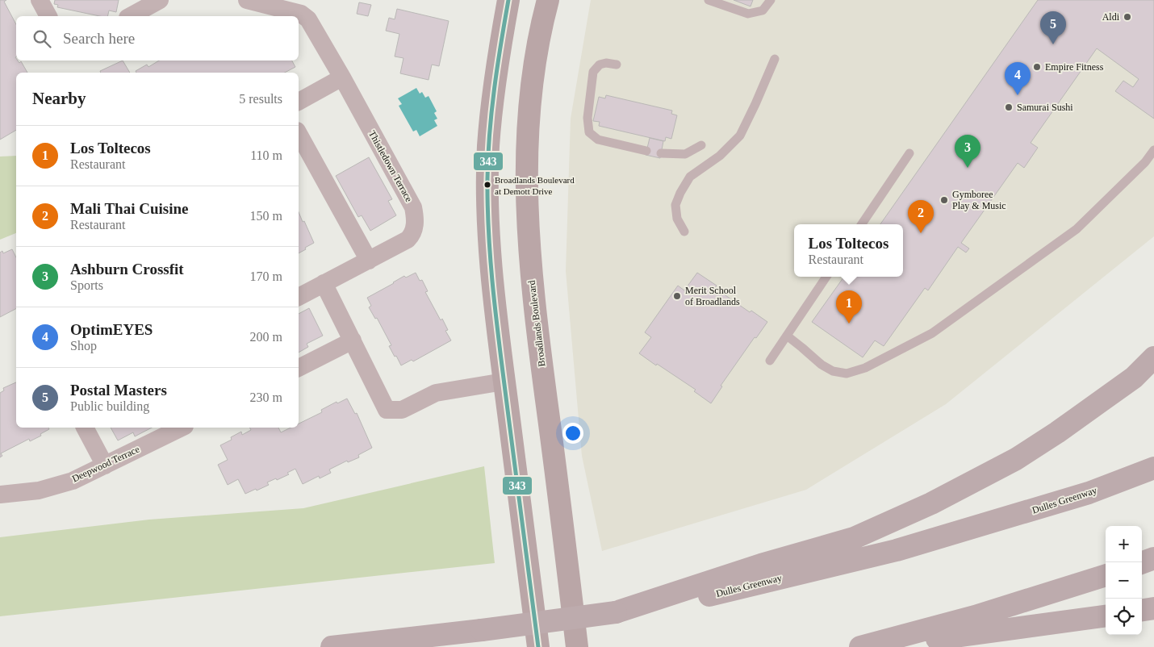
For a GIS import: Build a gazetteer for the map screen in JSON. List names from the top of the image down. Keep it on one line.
{"streets":{"highway":["Dulles Greenway"],"main road":["Broadlands Boulevard"],"street":["Thistledown Terrace","Deepwood Terrace"]},"places":["Aldi","Empire Fitness","Samurai Sushi","Broadlands Boulevard at Demott Drive","Gymboree Play & Music","Merit School of Broadlands"],"lines":["transit line 343"],"page":{"pins":["5","4","3","2","1"],"search":"Search here","heading":["Nearby","5 results"],"list":[{"mark":"1","name":"Los Toltecos","note":"Restaurant","value":"110 m"},{"mark":"2","name":"Mali Thai Cuisine","note":"Restaurant","value":"150 m"},{"mark":"3","name":"Ashburn Crossfit","note":"Sports","value":"170 m"},{"mark":"4","name":"OptimEYES","note":"Shop","value":"200 m"},{"mark":"5","name":"Postal Masters","note":"Public building","value":"230 m"}],"popup":["Los Toltecos","Restaurant"],"map_buttons":["+","−"]}}
